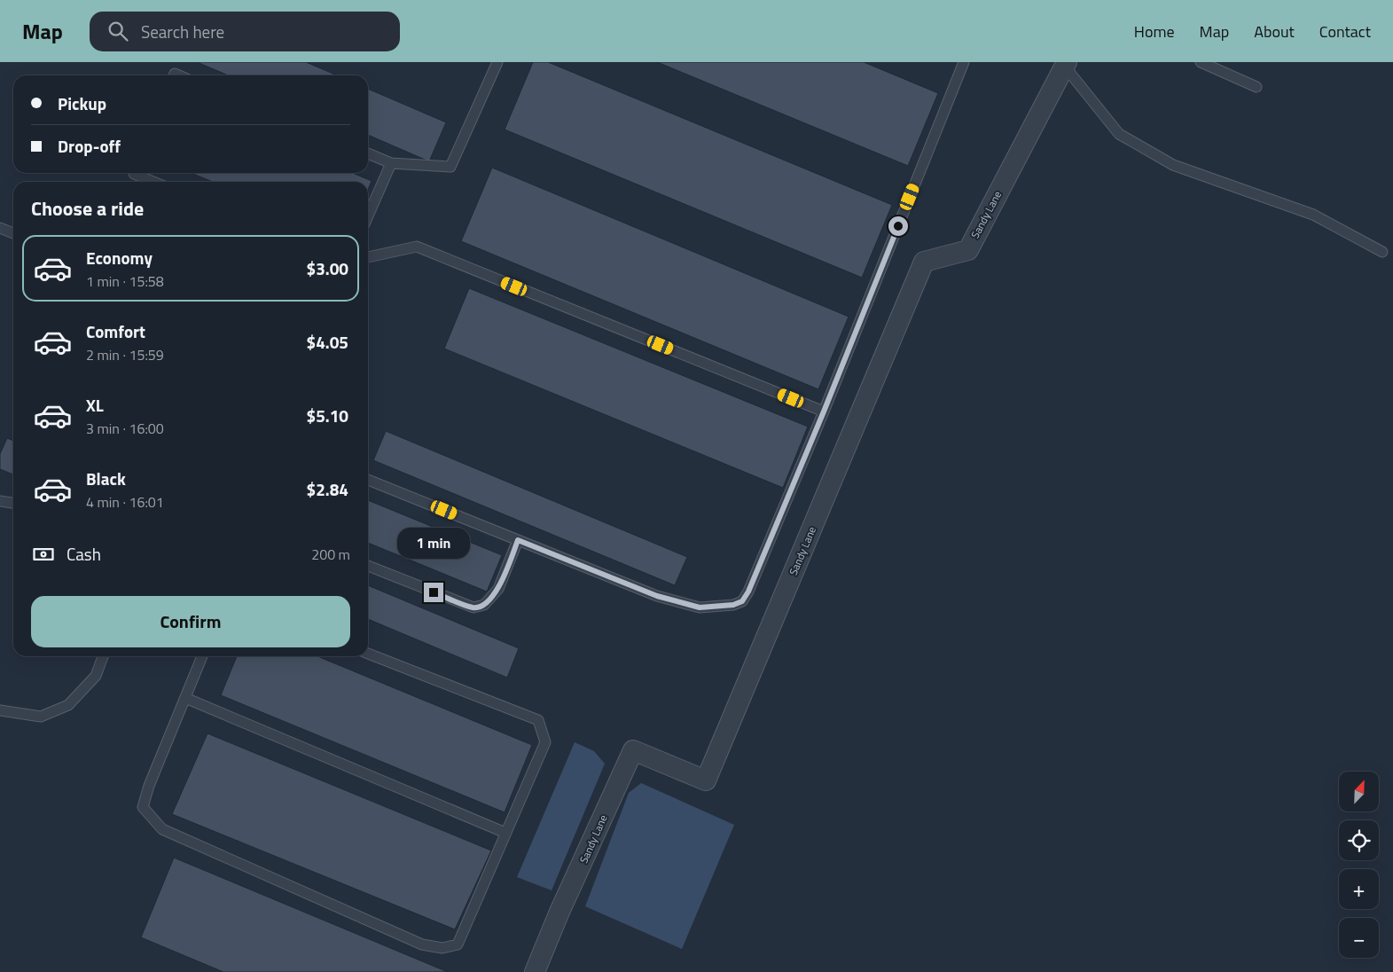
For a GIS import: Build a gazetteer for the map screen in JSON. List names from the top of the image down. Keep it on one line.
{"streets":{"street":["Sandy Lane"]},"north":"top right","page":{"header":"Map","search":"Search here","nav":["Home","Map","About","Contact"],"banner":["Pickup","Drop-off"],"heading":"Choose a ride","list":[{"name":"Economy","note":"1 min · 15:58","value":"$3.00"},{"name":"Comfort","note":"2 min · 15:59","value":"$4.05"},{"name":"XL","note":"3 min · 16:00","value":"$5.10"},{"name":"Black","note":"4 min · 16:01","value":"$2.84"}],"bubble":"1 min","pay":["Cash","200 m"],"buttons":"Confirm","map_buttons":["+","−"]}}
